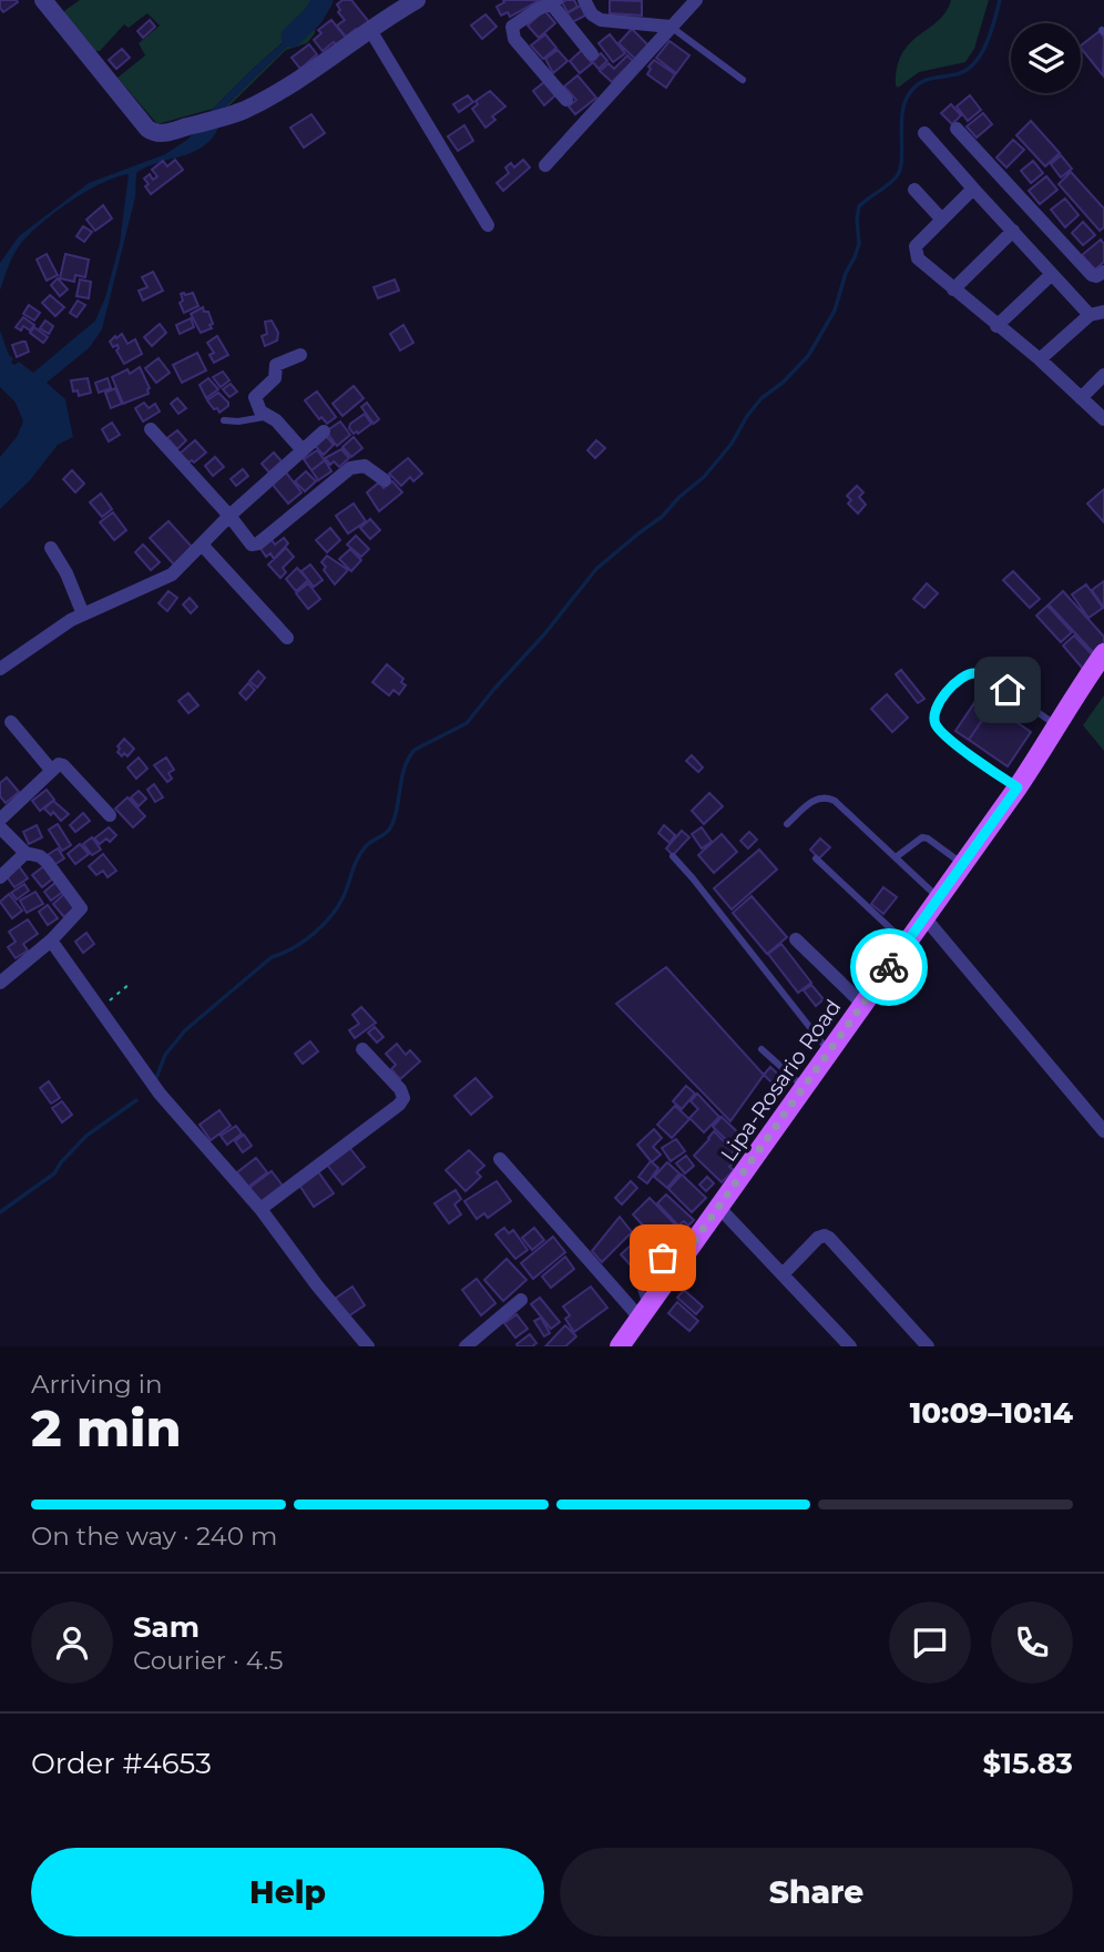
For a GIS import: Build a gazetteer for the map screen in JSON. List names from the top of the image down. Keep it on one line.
{"streets":{"main road":["Lipa-Rosario Road"]},"page":{"heading":["2 min","Arriving in","10:09–10:14"],"panel":["Sam","Courier · 4.5","Order #4653","$15.83"],"bar":"On the way · 240 m","buttons":["Help","Share"]}}
